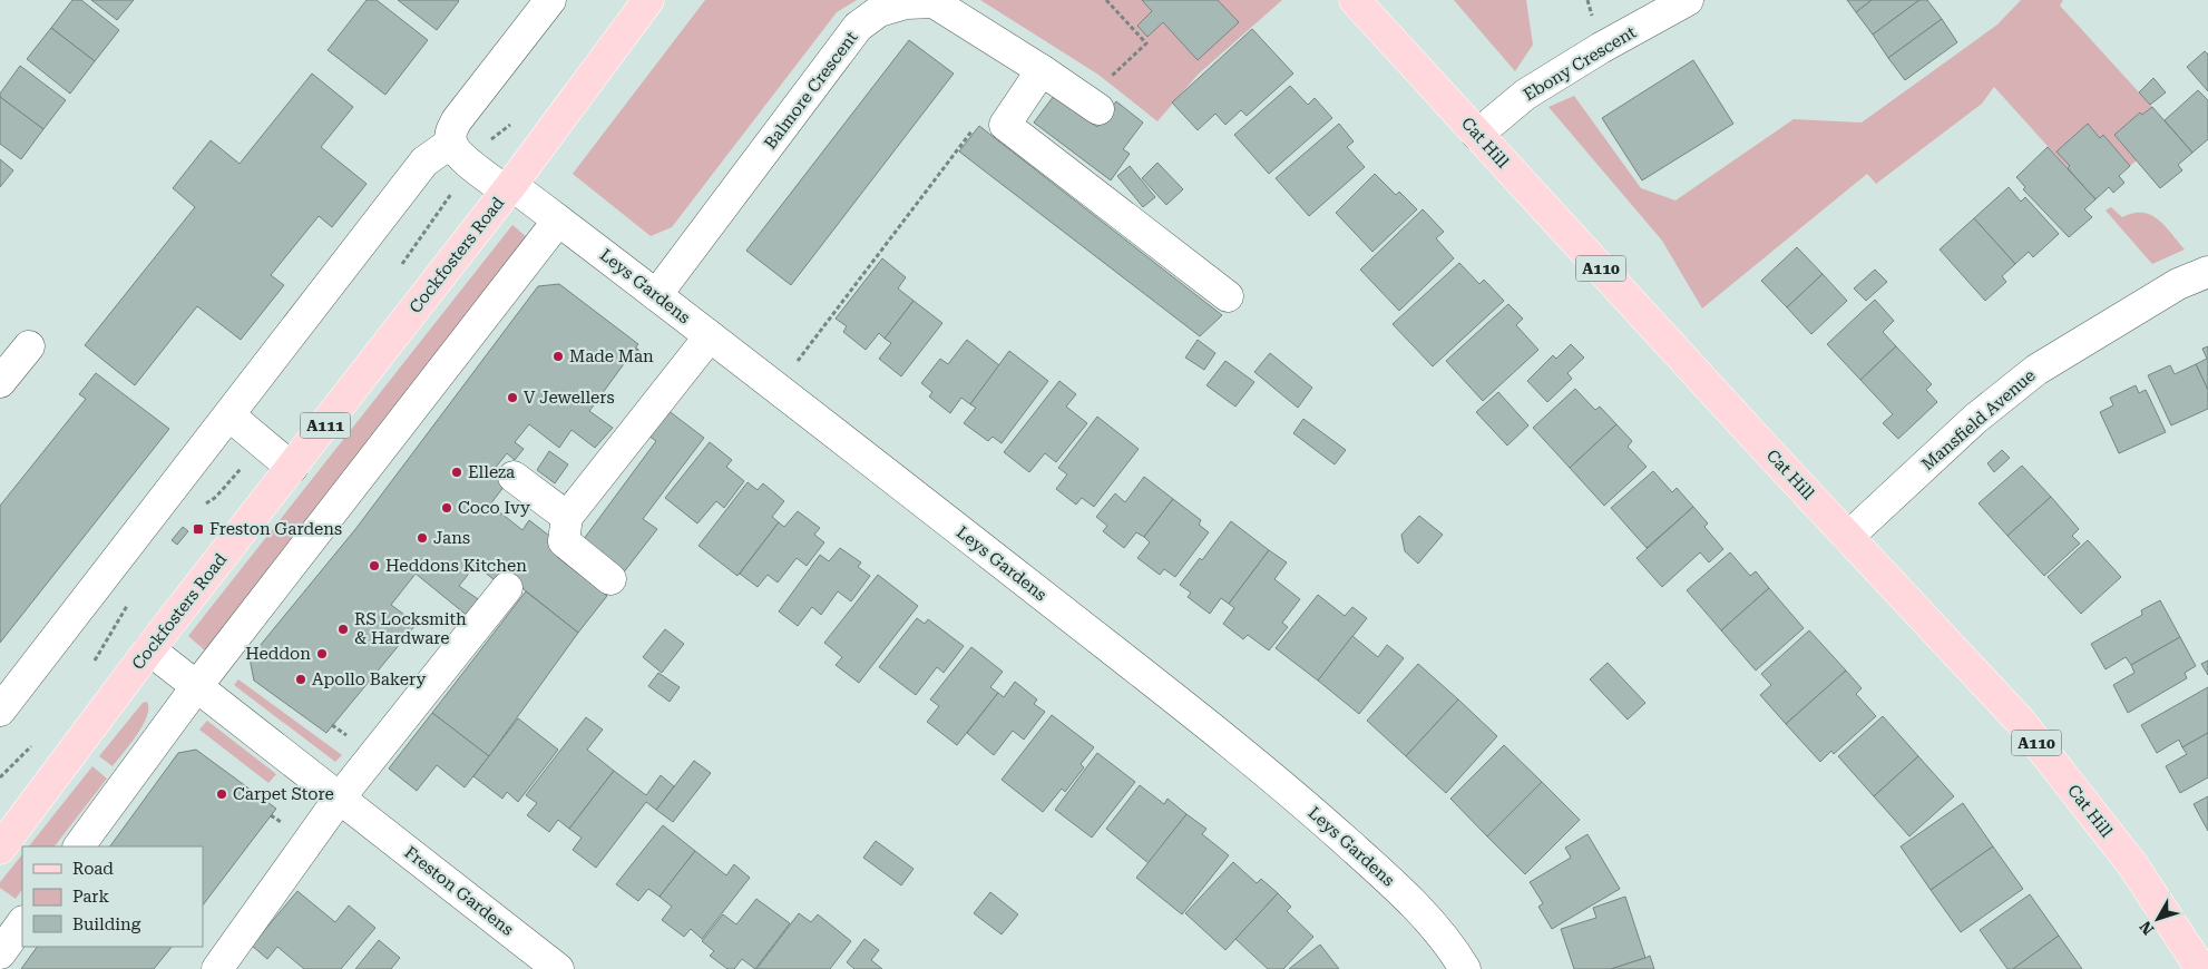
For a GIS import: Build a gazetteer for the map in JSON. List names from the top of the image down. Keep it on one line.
{"streets":{"main road":["Cat Hill","Cockfosters Road","A110","A111"],"street":["Ebony Crescent","Balmore Crescent","Leys Gardens","Mansfield Avenue","Freston Gardens"]},"crossings":[["Ebony Crescent","Cat Hill"],["Balmore Crescent","Leys Gardens"],["Cat Hill","Mansfield Avenue"],["Cockfosters Road","Leys Gardens"],["Cockfosters Road","Freston Gardens"]],"places":{"other":["Made Man","V Jewellers","Elleza","Coco Ivy","Jans","Heddons Kitchen","RS Locksmith & Hardware","Heddon","Apollo Bakery","Carpet Store"],"transit":["Freston Gardens"]},"legend":["Road","Park","Building"],"north":"bottom left"}
